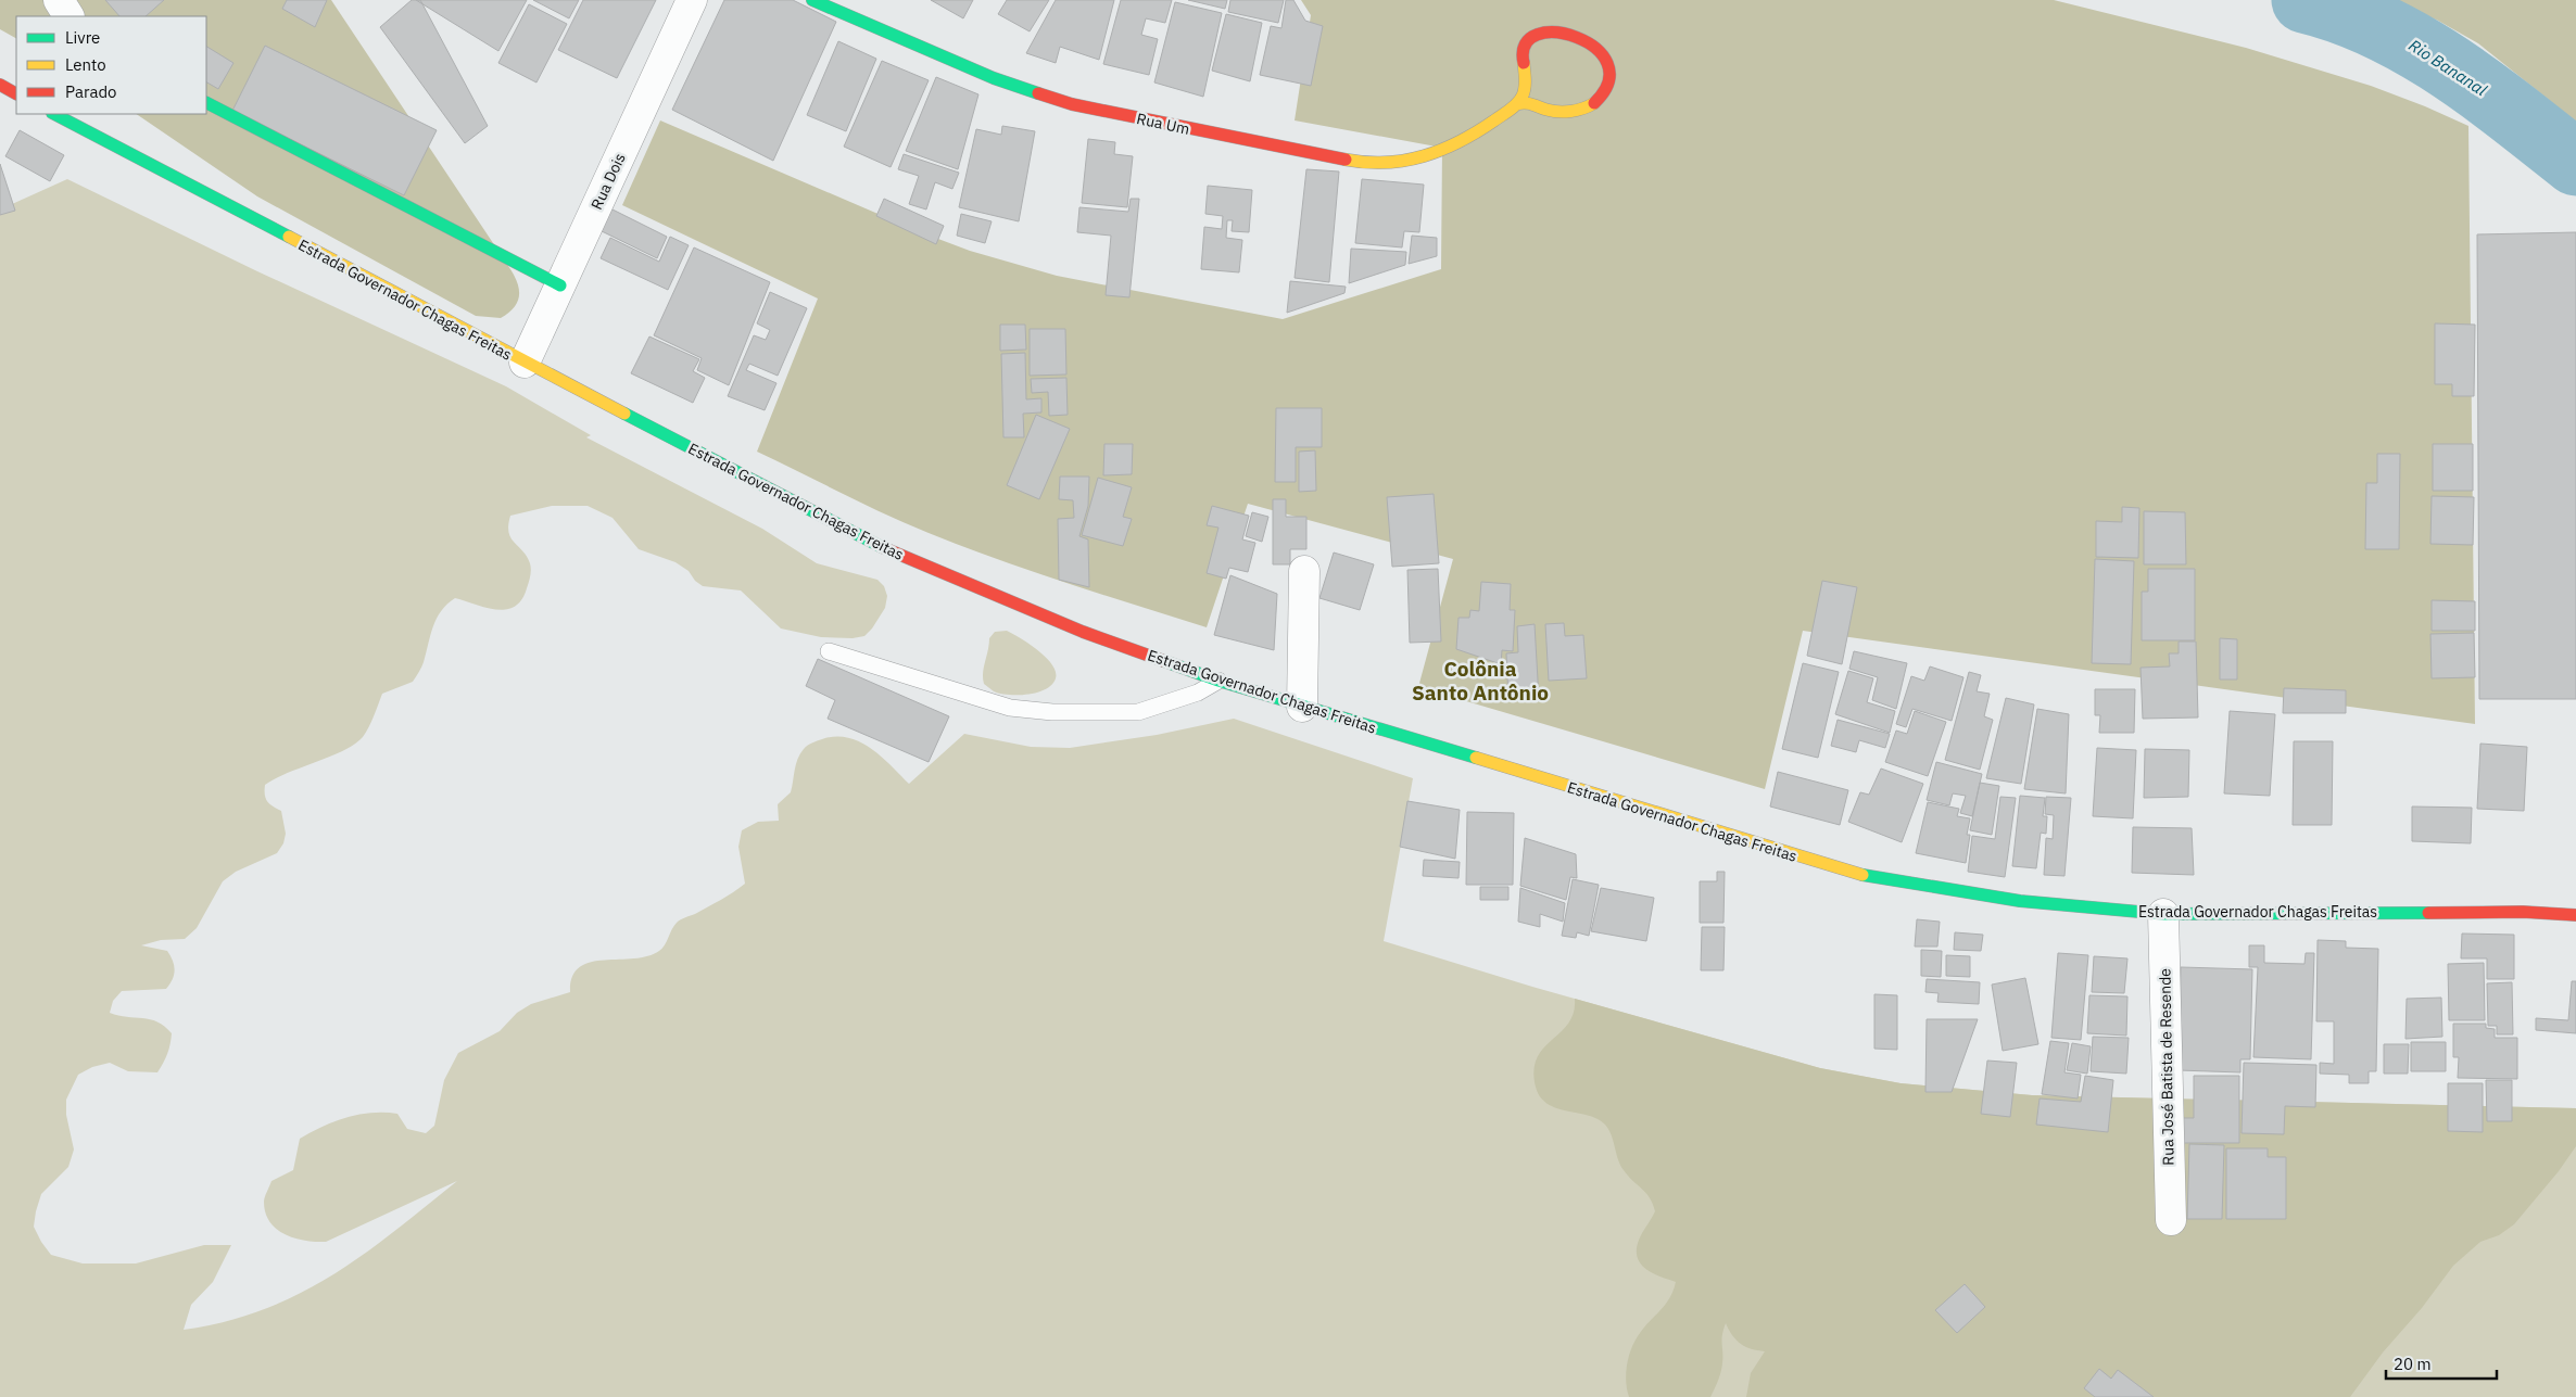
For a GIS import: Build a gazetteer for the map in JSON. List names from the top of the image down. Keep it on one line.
{"streets":{"main road":["Rua Um","Estrada Governador Chagas Freitas"],"street":["Rua Dois","Rua José Batista de Resende"]},"crossings":[["Rua Dois","Estrada Governador Chagas Freitas"],["Estrada Governador Chagas Freitas","Rua José Batista de Resende"]],"districts":["Colônia Santo Antônio"],"water":["Rio Bananal"],"legend":["Livre","Lento","Parado"],"scale_bar":"20 m"}
